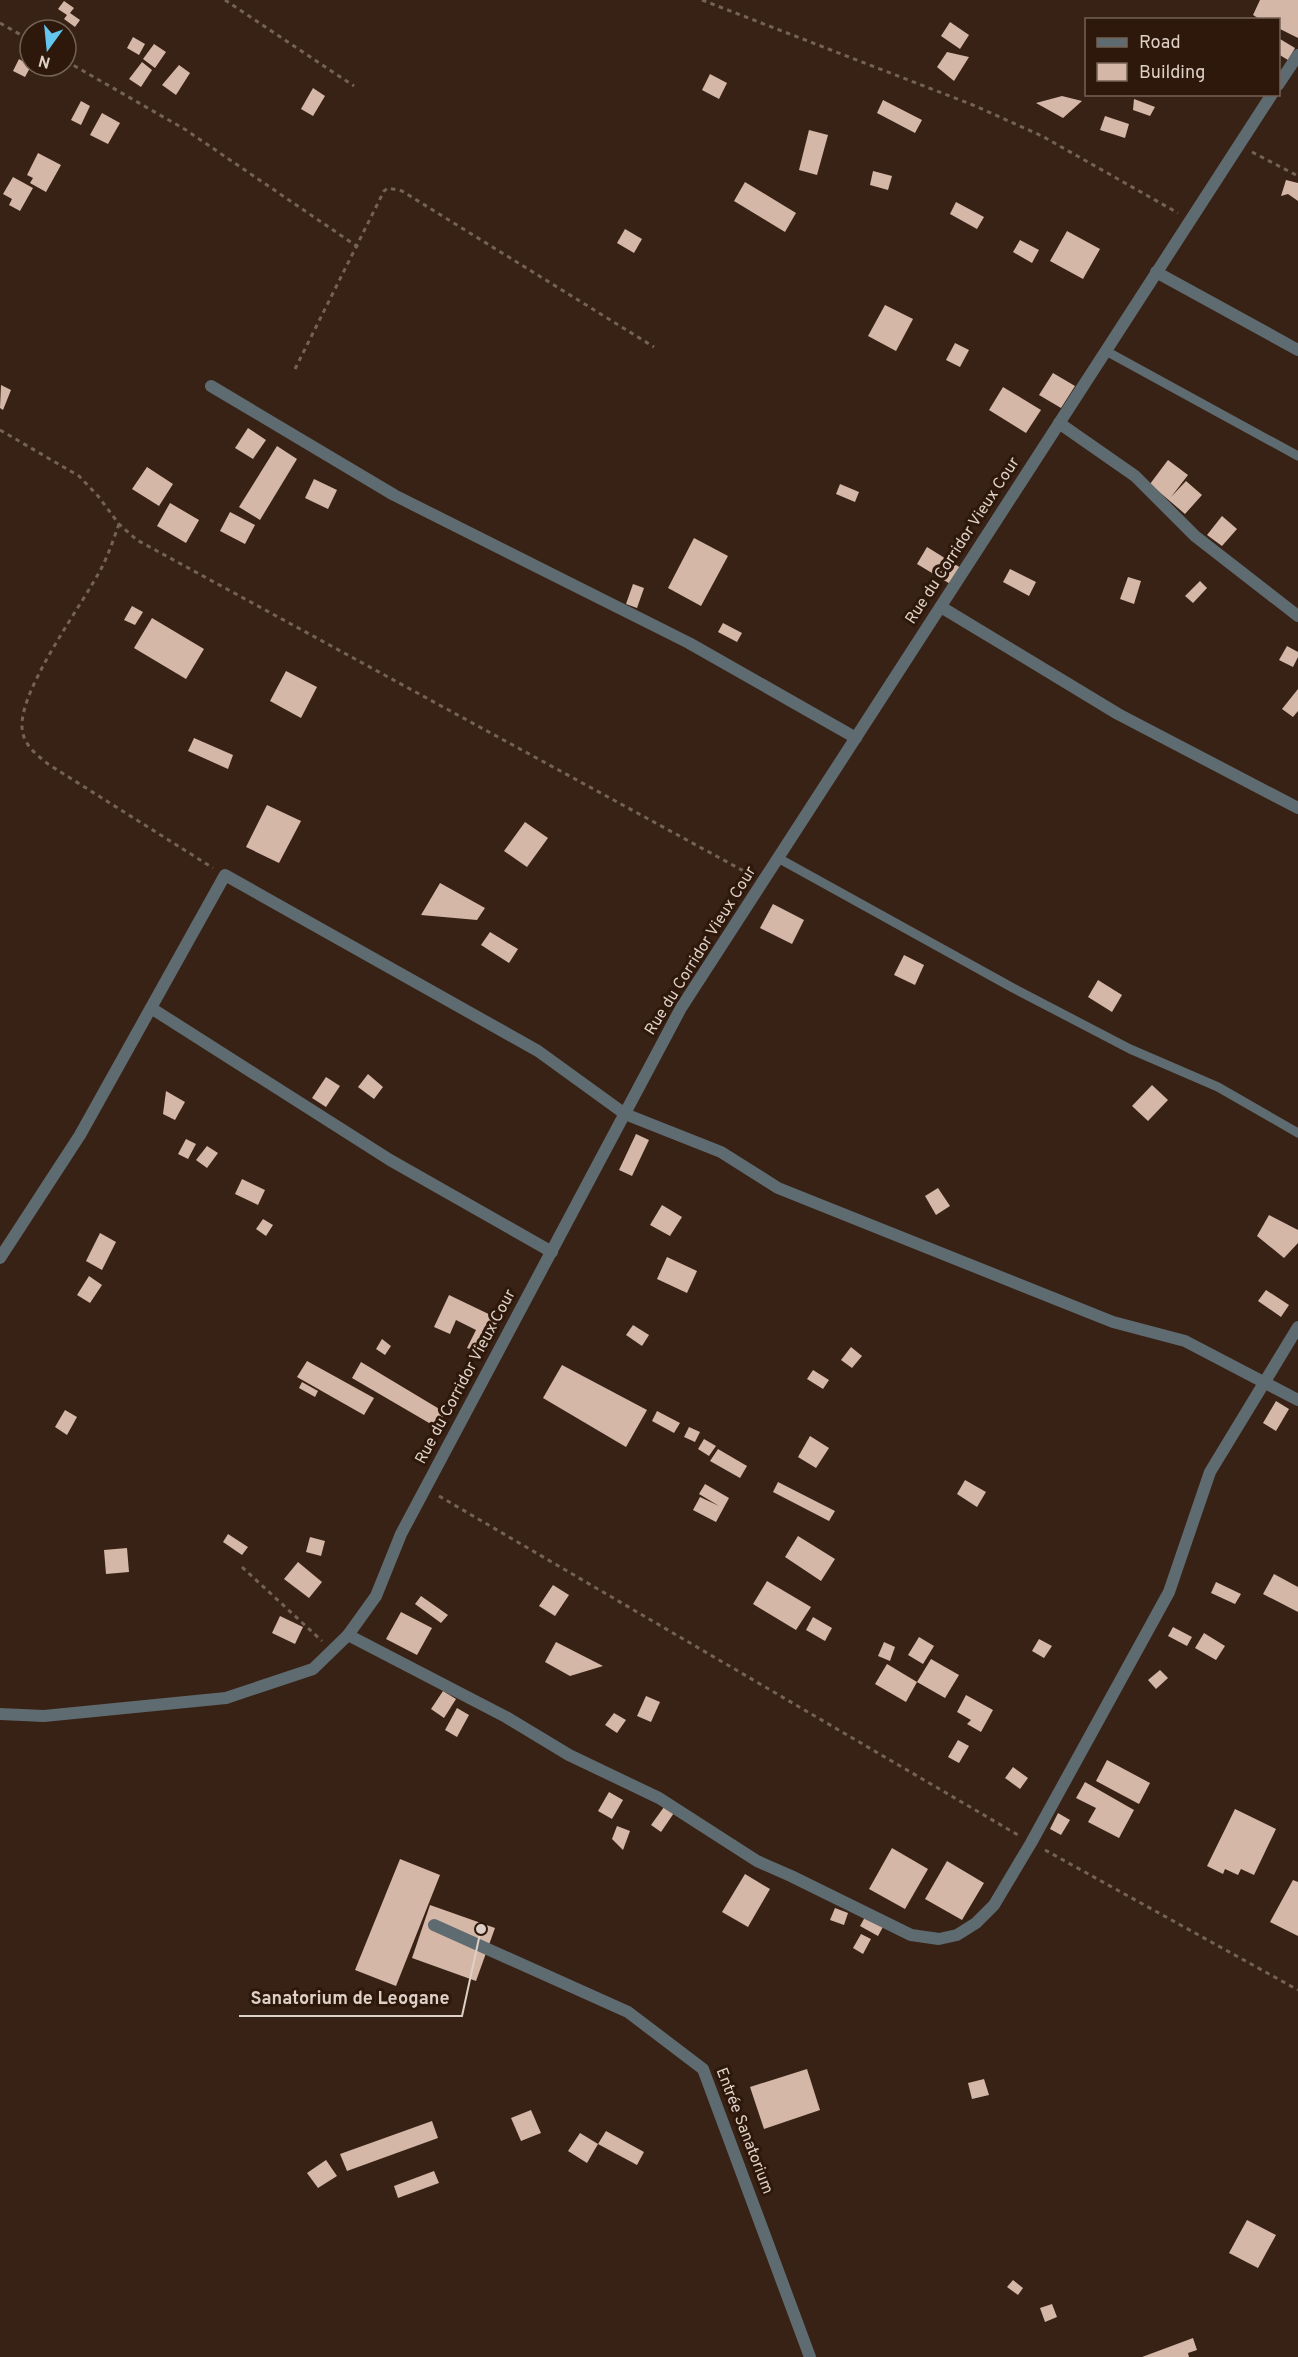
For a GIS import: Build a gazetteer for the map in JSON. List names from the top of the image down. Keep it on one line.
{"streets":{"street":["Rue du Corridor Vieux Cour","Entrée Sanatorium"]},"places":["Sanatorium de Leogane"],"legend":["Road","Building"],"north":"bottom"}
